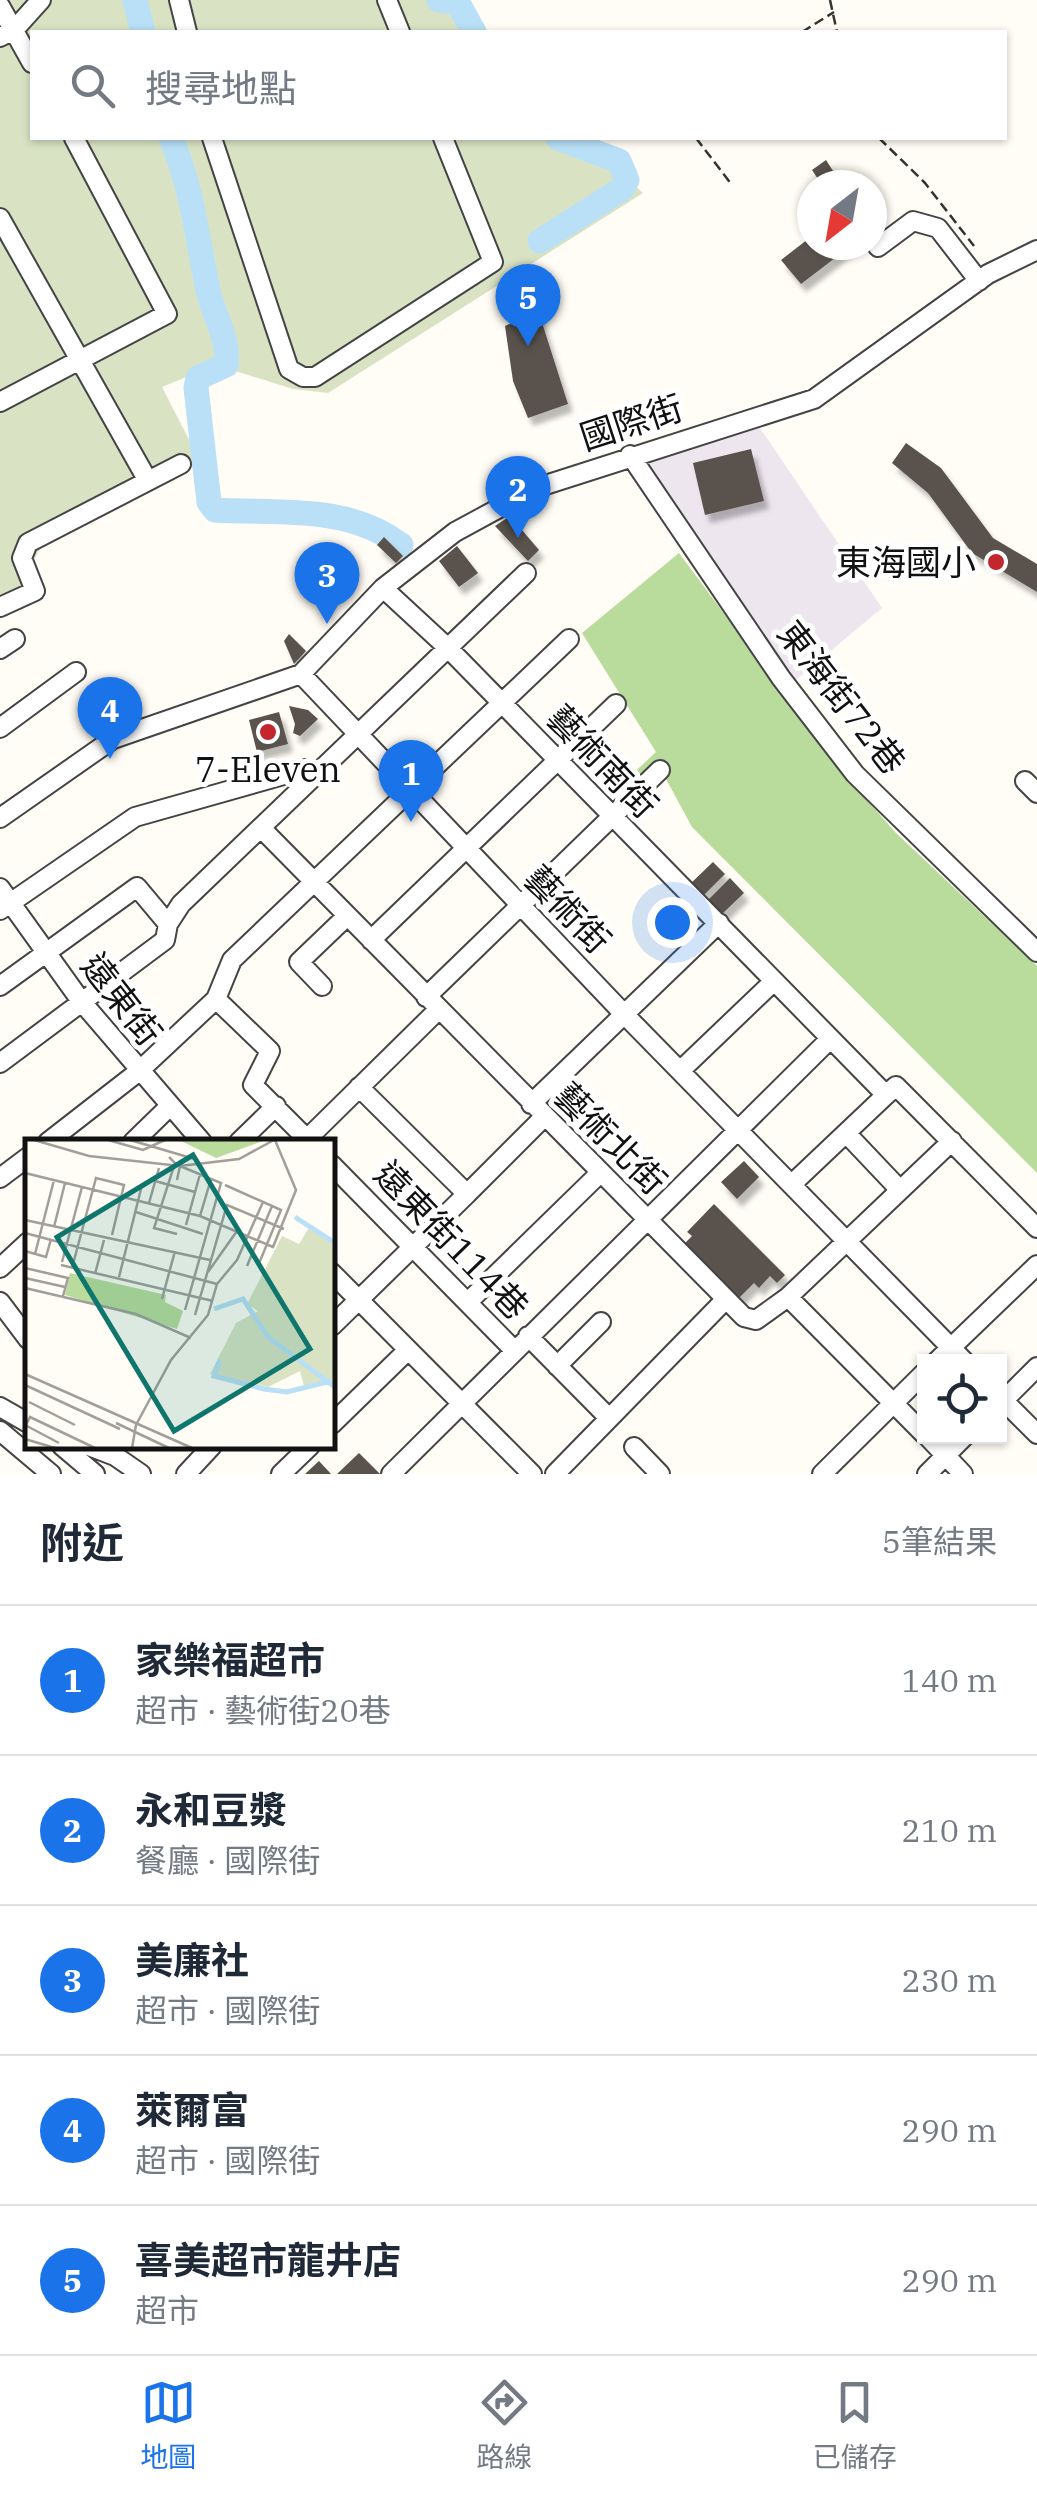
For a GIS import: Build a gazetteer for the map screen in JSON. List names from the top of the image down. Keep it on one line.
{"streets":{"street":["國際街","東海街72巷","藝術南街","藝術街","遠東街","藝術北街","遠東街114巷"]},"crossings":[["國際街","東海街72巷"],["國際街","藝術南街"],["國際街","藝術街"]],"places":["東海國小","7-Eleven"],"north":"bottom left","page":{"search":"搜尋地點","pins":["5","2","3","4","1"],"heading":["附近","5筆結果"],"list":[{"mark":"1","name":"家樂福超市","note":"超市 · 藝術街20巷","value":"140 m"},{"mark":"2","name":"永和豆漿","note":"餐廳 · 國際街","value":"210 m"},{"mark":"3","name":"美廉社","note":"超市 · 國際街","value":"230 m"},{"mark":"4","name":"萊爾富","note":"超市 · 國際街","value":"290 m"},{"mark":"5","name":"喜美超市龍井店","note":"超市","value":"290 m"}],"nav":["地圖","路線","已儲存"]}}
